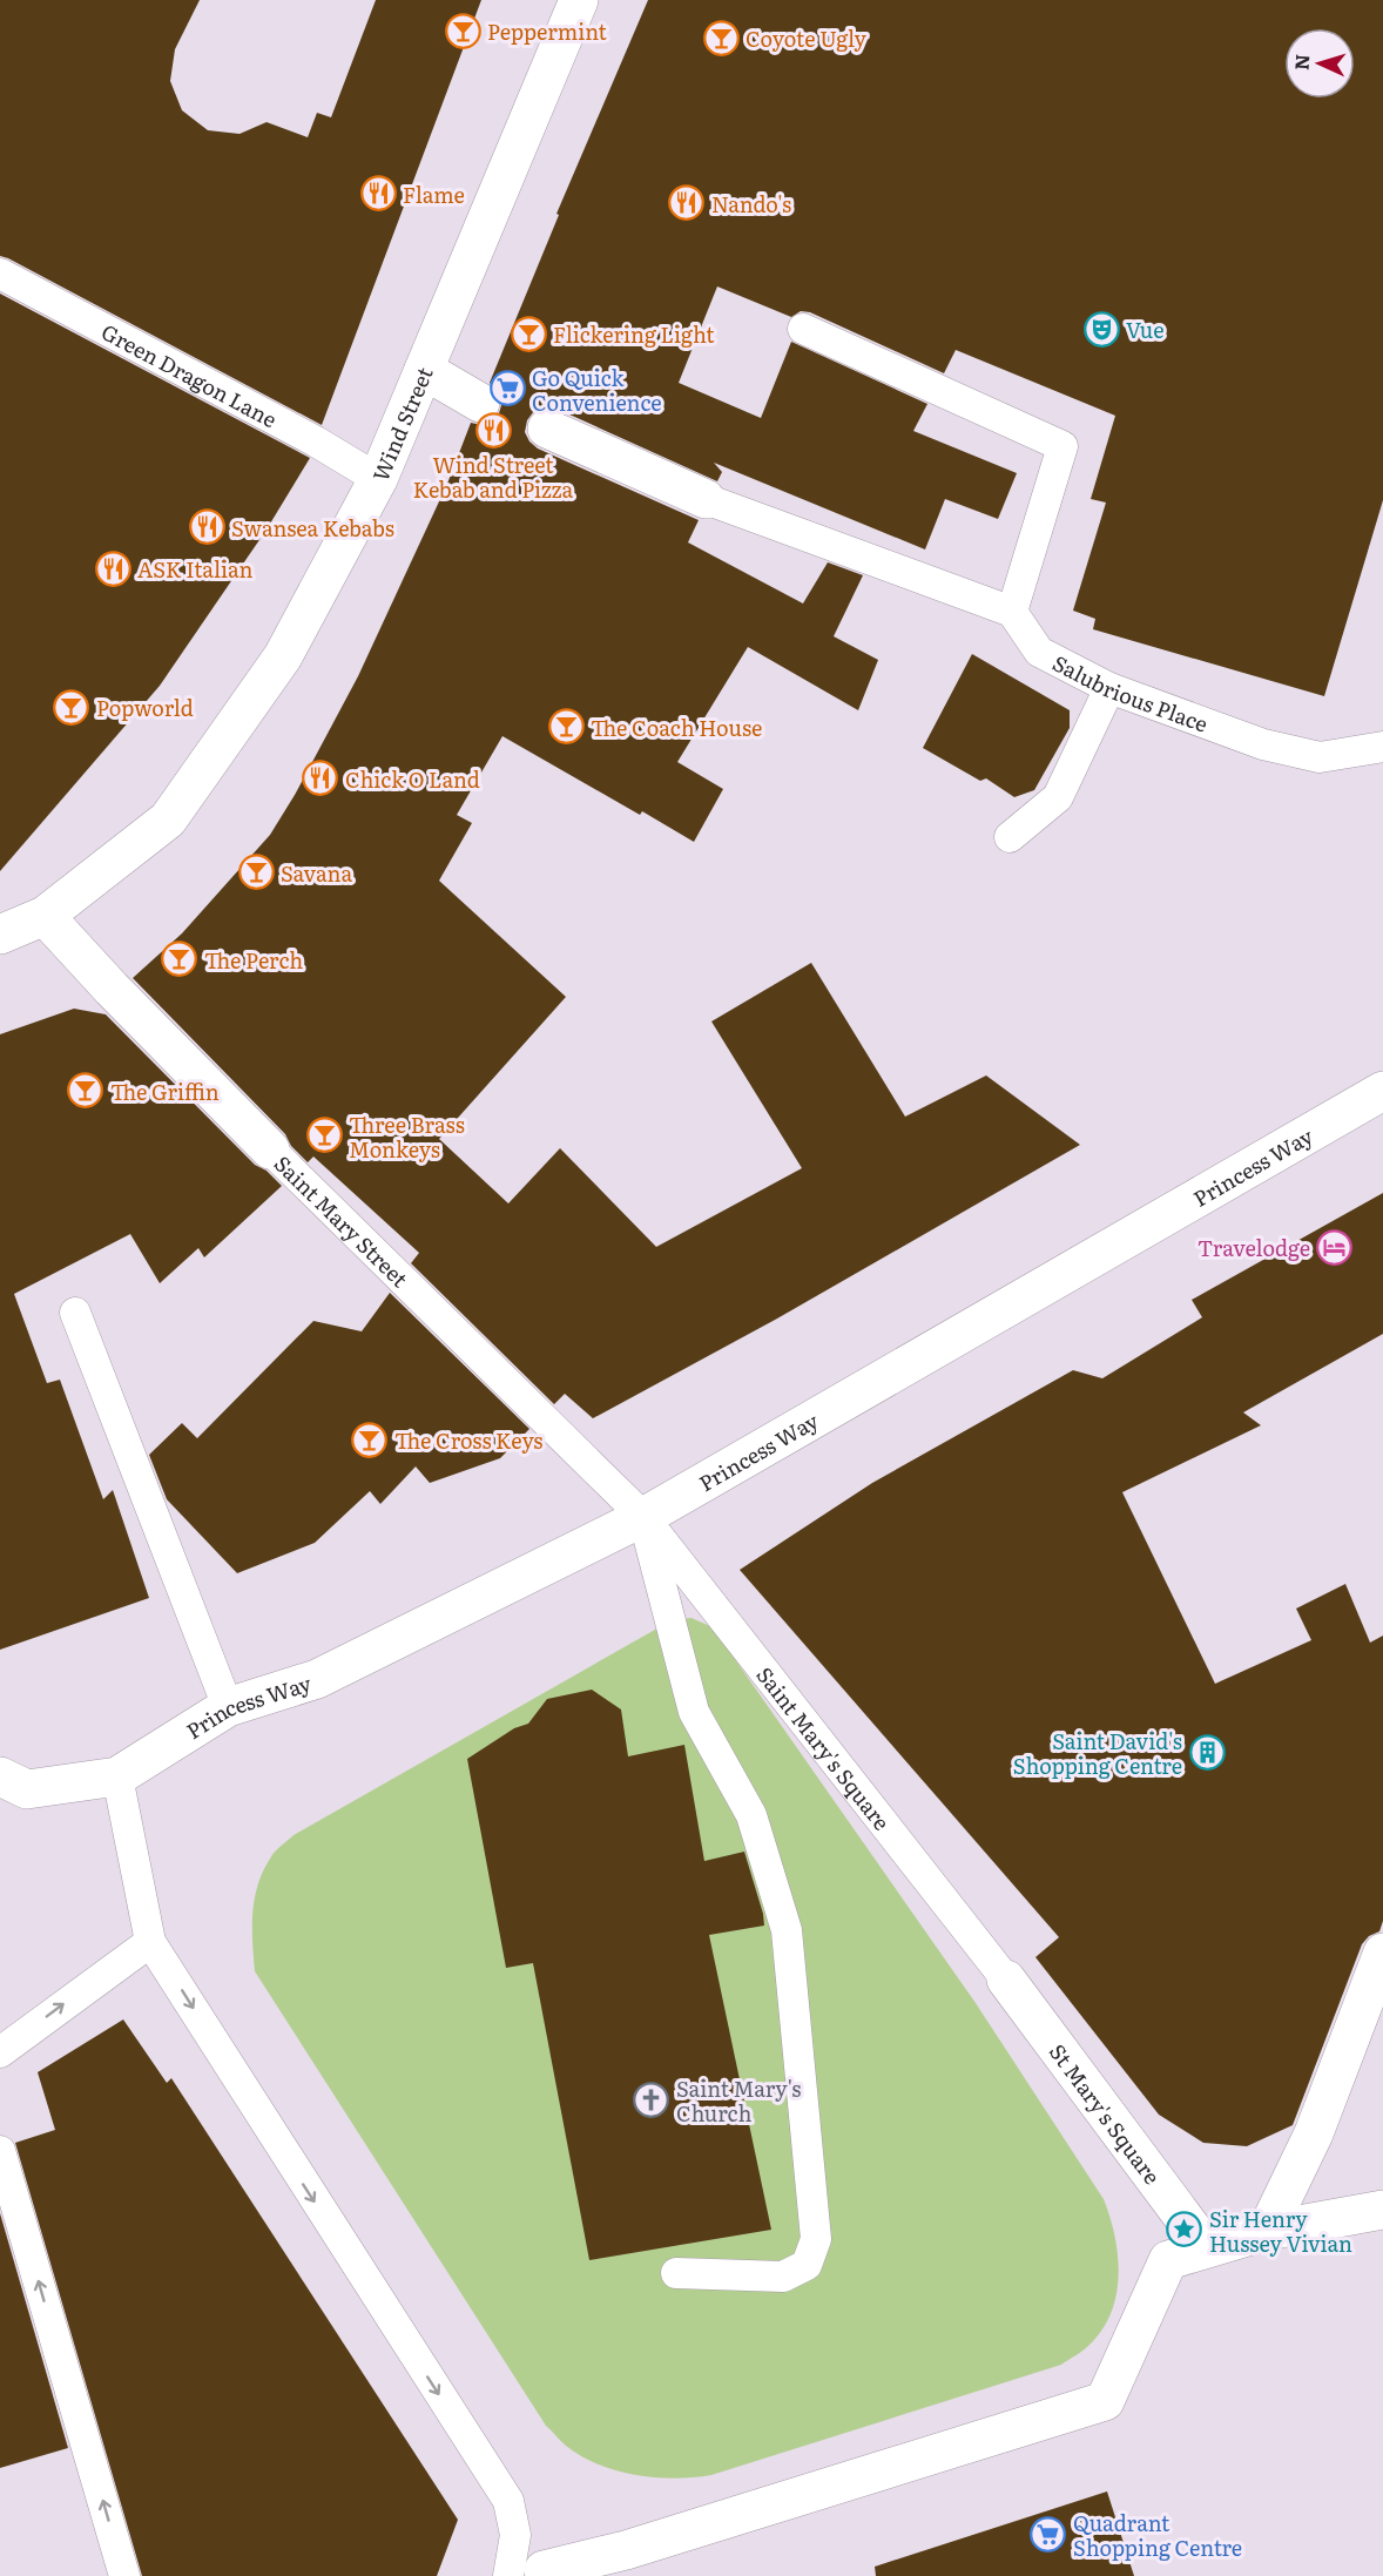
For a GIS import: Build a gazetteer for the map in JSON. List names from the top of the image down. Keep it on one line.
{"streets":{"street":["Wind Street","Princess Way","Saint Mary Street","St Mary's Square"],"lane":["Green Dragon Lane","Salubrious Place","Saint Mary's Square"]},"crossings":[["Green Dragon Lane","Wind Street"],["Wind Street","Saint Mary Street"],["Princess Way","Saint Mary Street"],["Princess Way","Saint Mary's Square"],["Saint Mary Street","Saint Mary's Square"],["Saint Mary's Square","St Mary's Square"]],"places":{"bar":["Peppermint","Coyote Ugly","Flickering Light","Popworld","The Coach House","Savana","The Perch","The Griffin","Three Brass Monkeys","The Cross Keys"],"restaurant":["Flame","Nando's","Wind Street Kebab and Pizza","Swansea Kebabs","ASK Italian","Chick O Land"],"theatre":["Vue"],"supermarket":["Go Quick Convenience","Quadrant Shopping Centre"],"hotel":["Travelodge"],"building":["Saint David's Shopping Centre"],"church":["Saint Mary's Church"],"place":["Sir Henry Hussey Vivian"]},"north":"left"}
